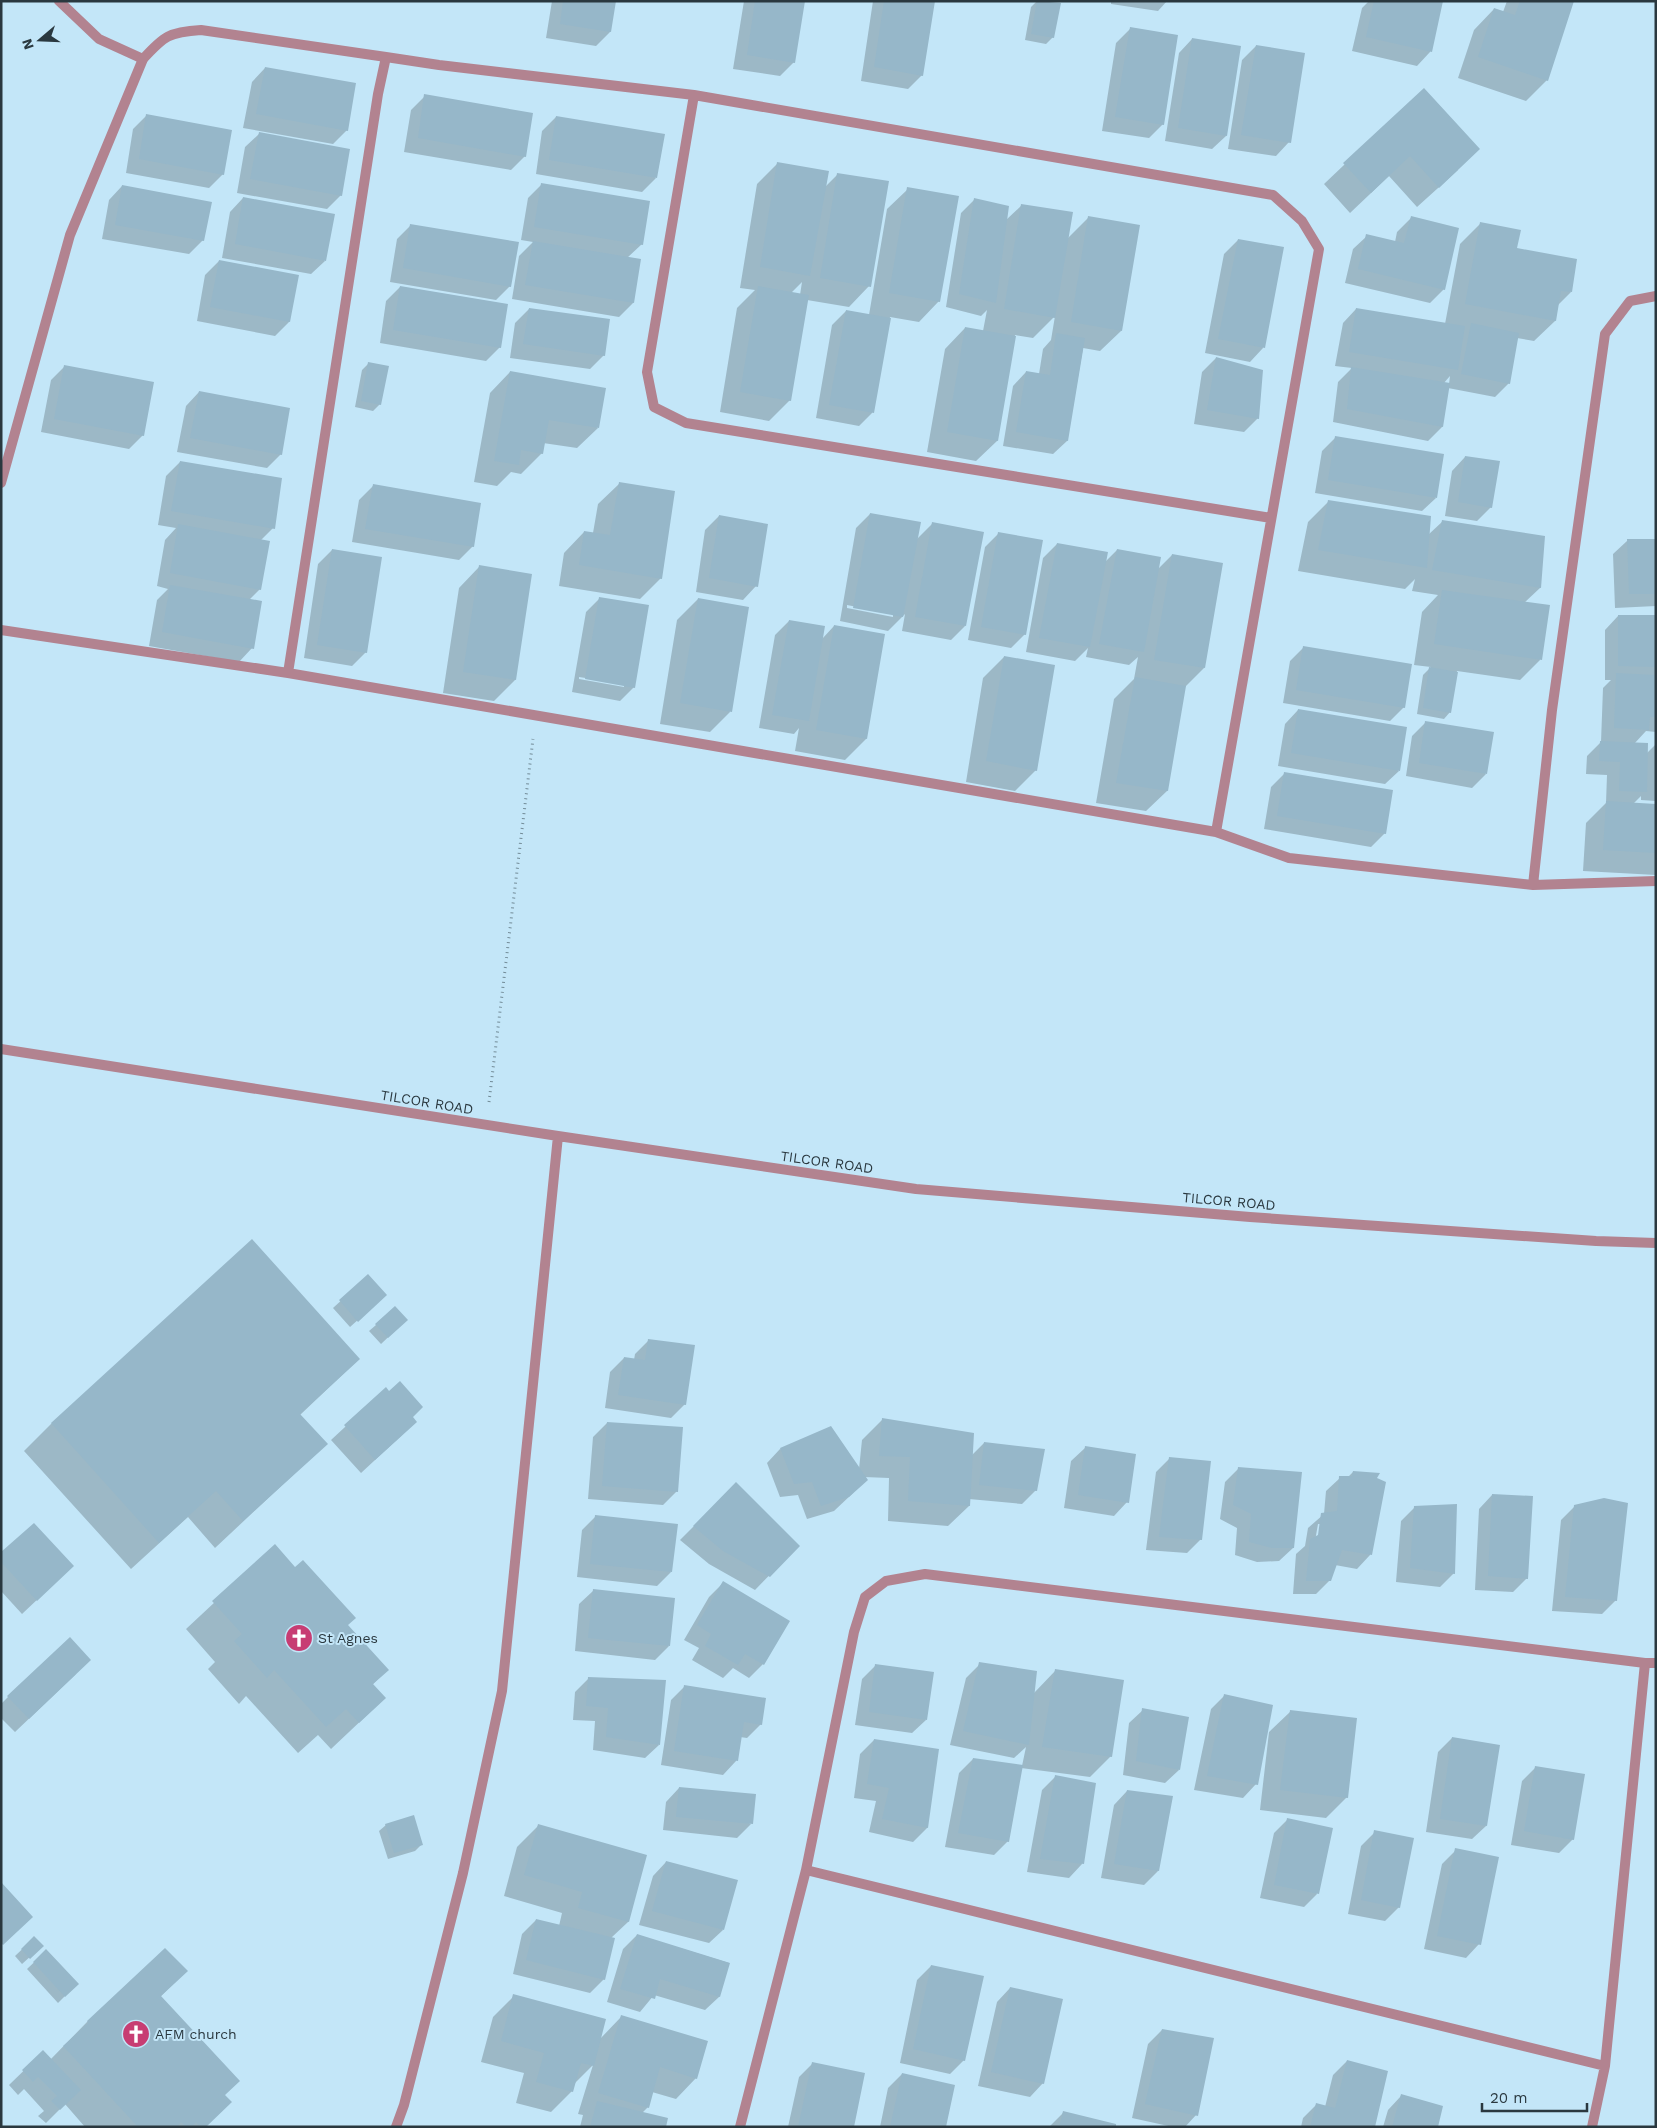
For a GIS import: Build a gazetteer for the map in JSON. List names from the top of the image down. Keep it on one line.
{"streets":{"street":["TILCOR ROAD"]},"places":{"church":["St Agnes","AFM church"]},"scale_bar":"20 m","north":"left"}
